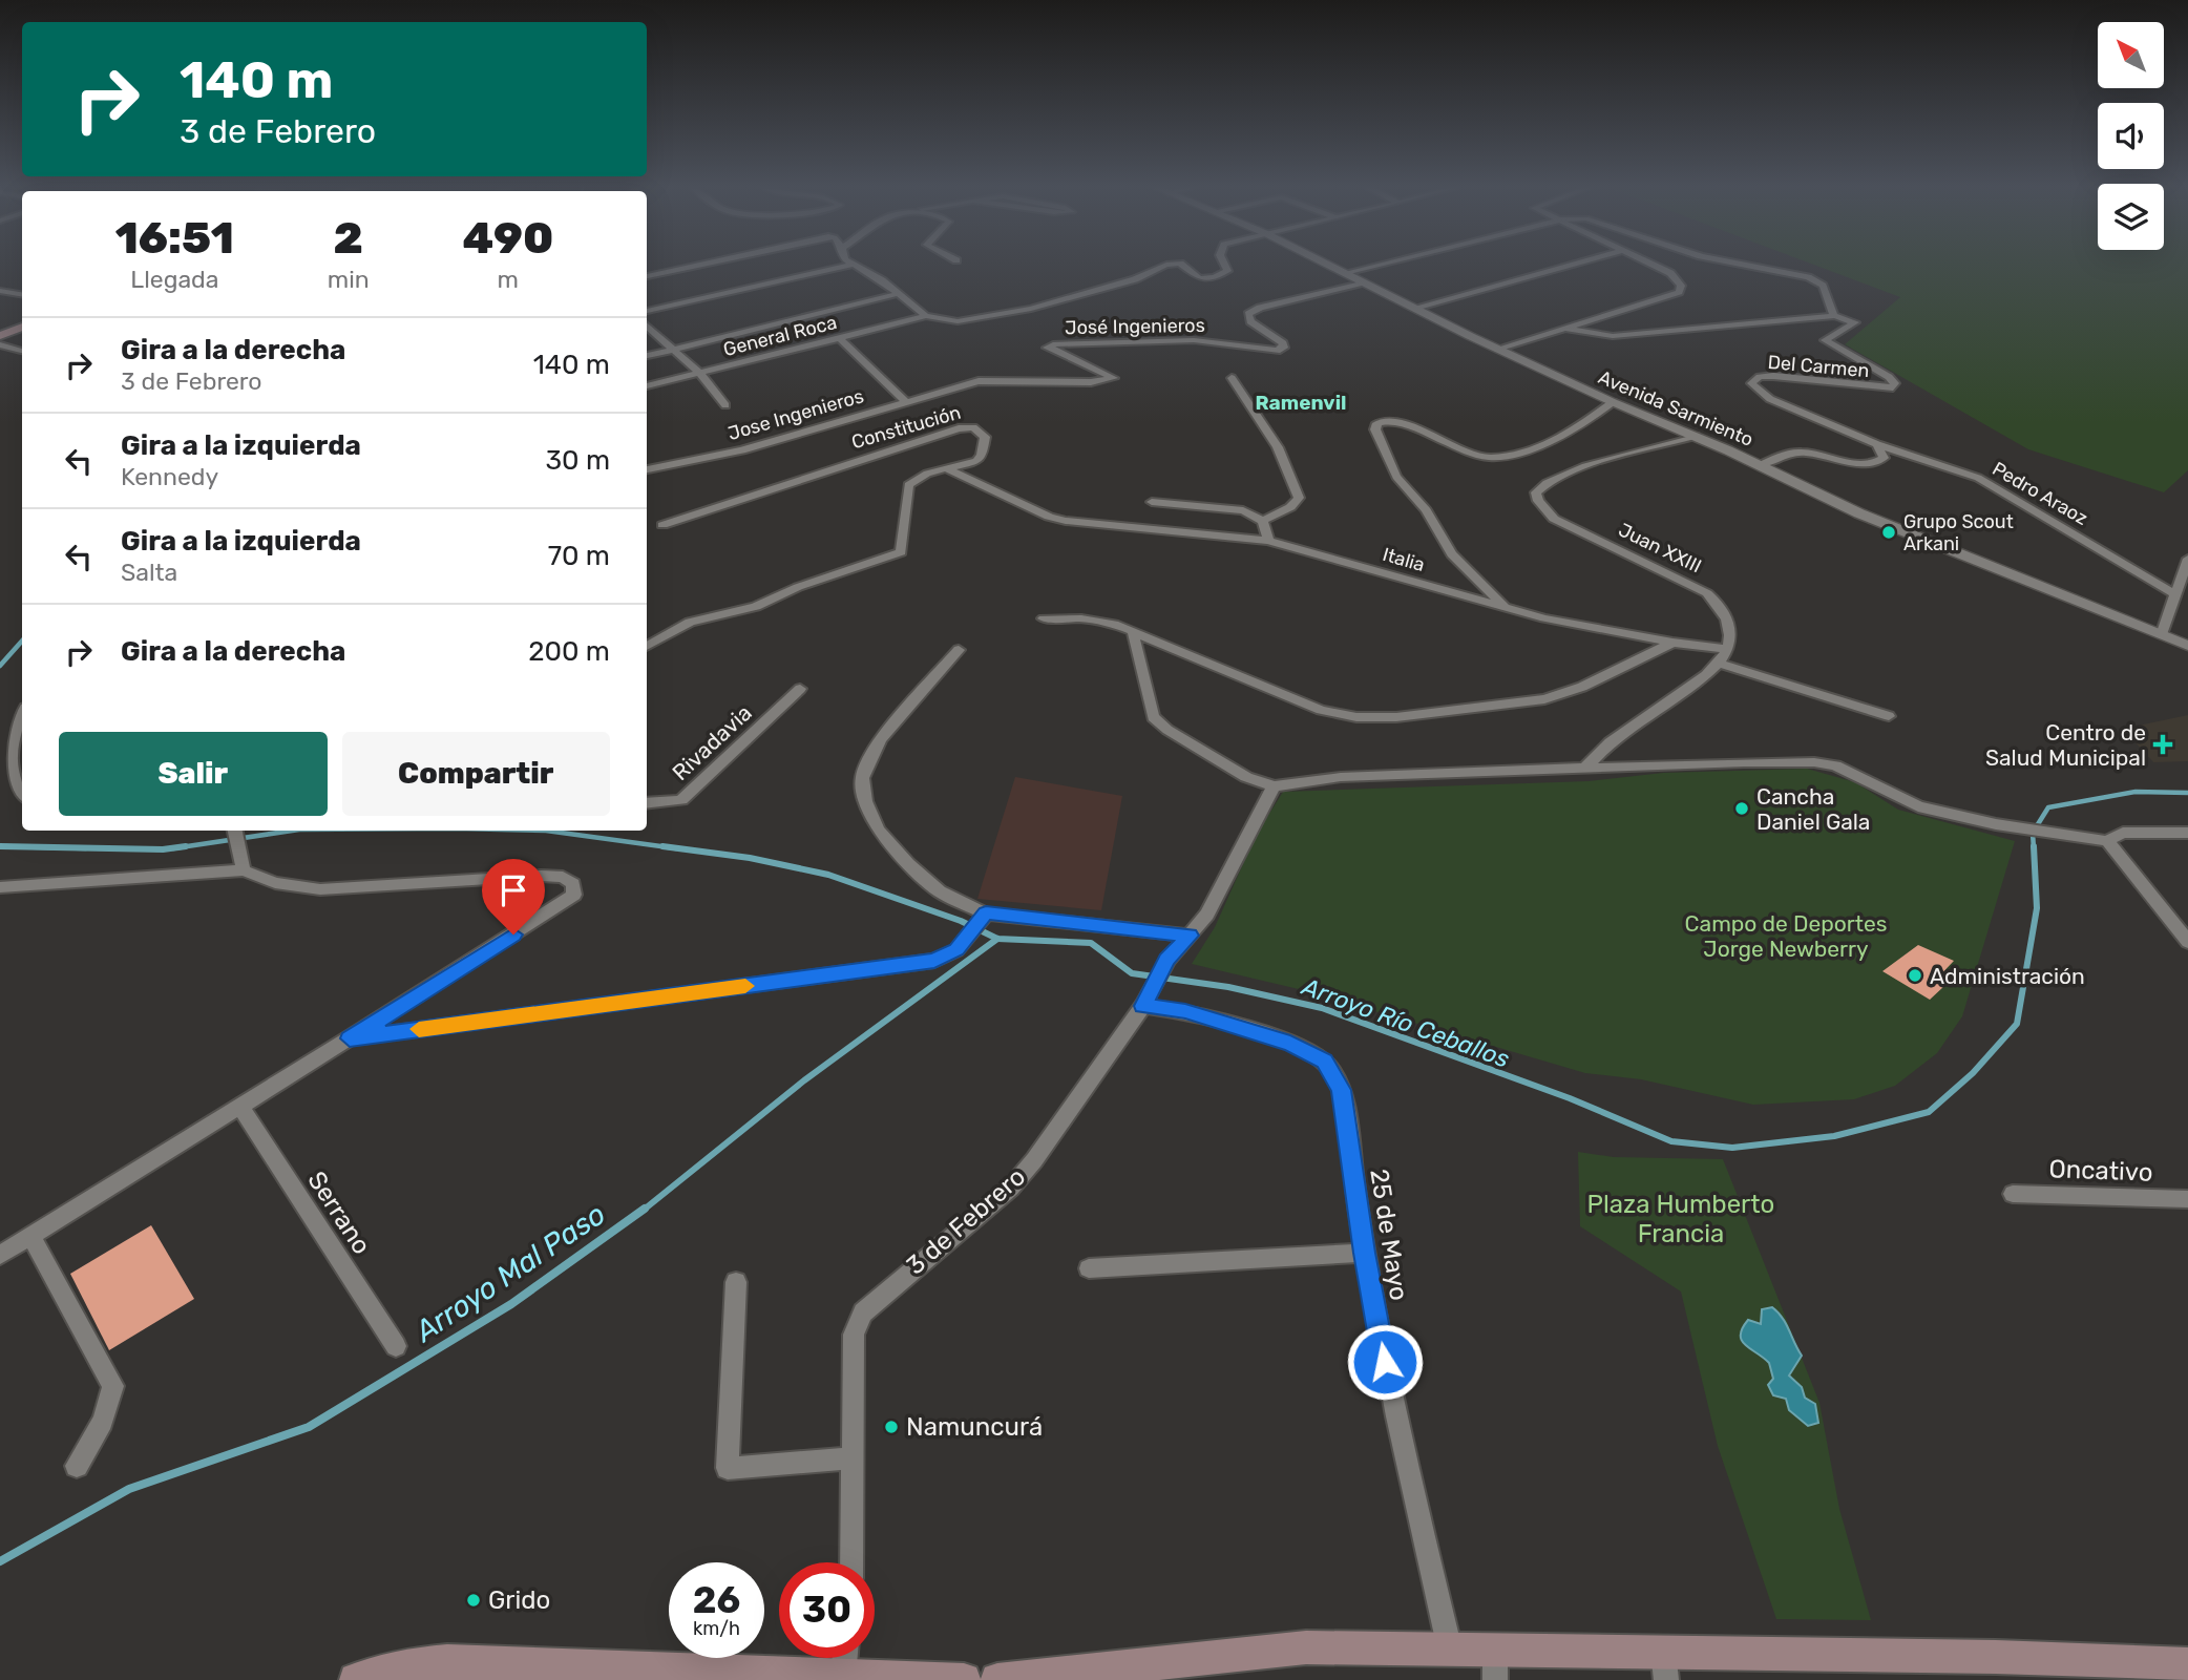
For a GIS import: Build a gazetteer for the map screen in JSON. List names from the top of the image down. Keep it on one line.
{"streets":{"street":["José Ingenieros","General Roca","Del Carmen","Avenida Sarmiento","Jose Ingenieros","Constitución","Pedro Araoz","Juan XXIII","Italia","Rivadavia","Oncativo","Serrano","3 de Febrero","25 de Mayo"]},"crossings":[["José Ingenieros","Avenida Sarmiento"],["José Ingenieros","Jose Ingenieros"],["Del Carmen","Pedro Araoz"],["Avenida Sarmiento","Juan XXIII"],["Constitución","Italia"],["Juan XXIII","Italia"],["3 de Febrero","25 de Mayo"]],"districts":["Ramenvil"],"water":["Arroyo Río Ceballos","Arroyo Mal Paso"],"parks":["Campo de Deportes Jorge Newberry","Plaza Humberto Francia"],"places":{"other":["Grupo Scout Arkani","Cancha Daniel Gala","Administración","Namuncurá","Grido"],"health":["Centro de Salud Municipal"]},"north":"top left","page":{"turn":["140 m","3 de Febrero"],"eta":["16:51","Llegada","2","min","490","m"],"list":[{"name":"Gira a la derecha","note":"3 de Febrero","value":"140 m"},{"name":"Gira a la izquierda","note":"Kennedy","value":"30 m"},{"name":"Gira a la izquierda","note":"Salta","value":"70 m"},{"name":"Gira a la derecha","value":"200 m"}],"buttons":["Salir","Compartir"],"speed":"26 km/h","limit":"30"}}
